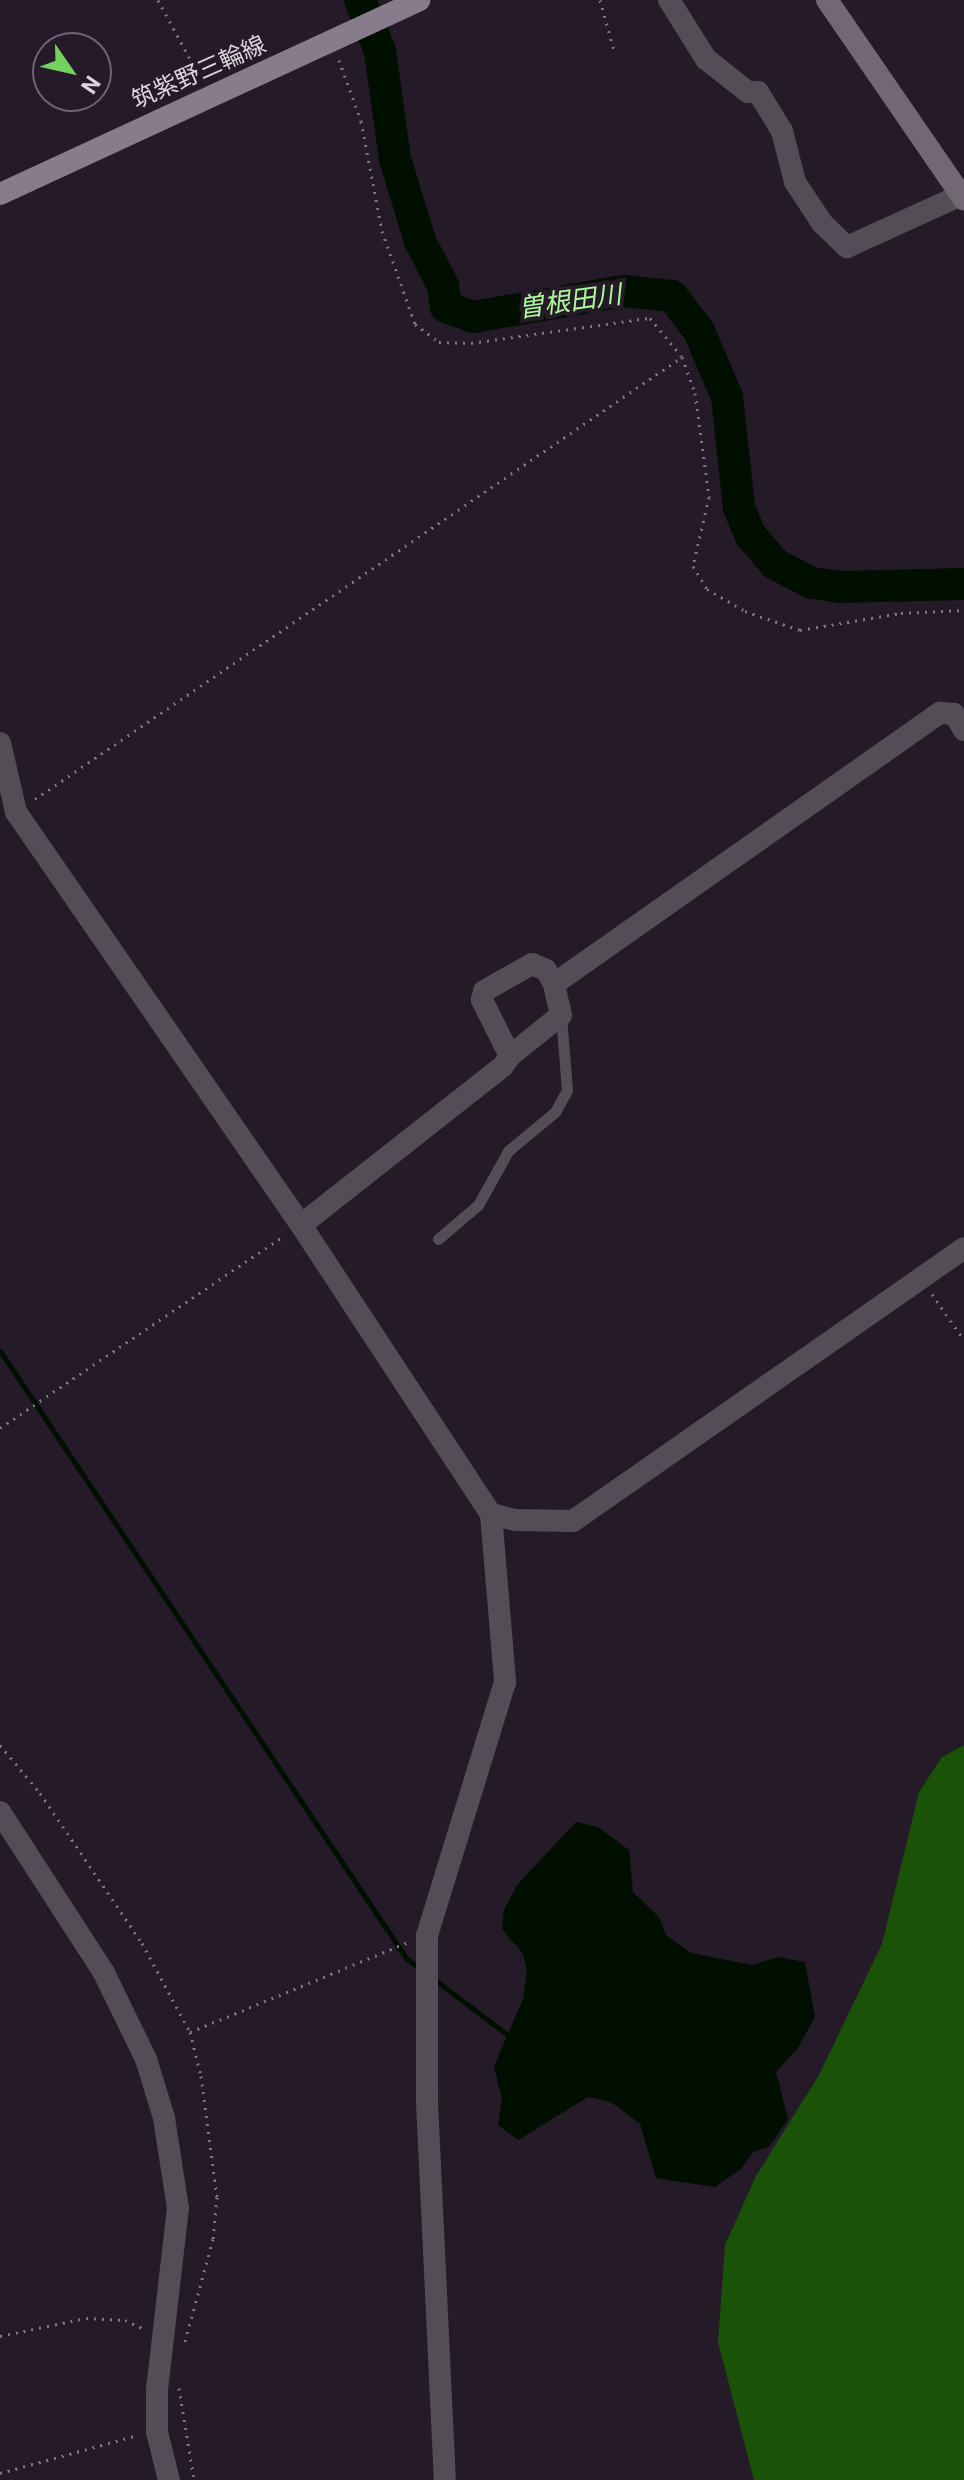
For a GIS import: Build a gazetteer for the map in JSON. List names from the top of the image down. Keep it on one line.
{"streets":{"main road":["筑紫野三輪線"]},"water":["曽根田川"],"north":"bottom right"}
